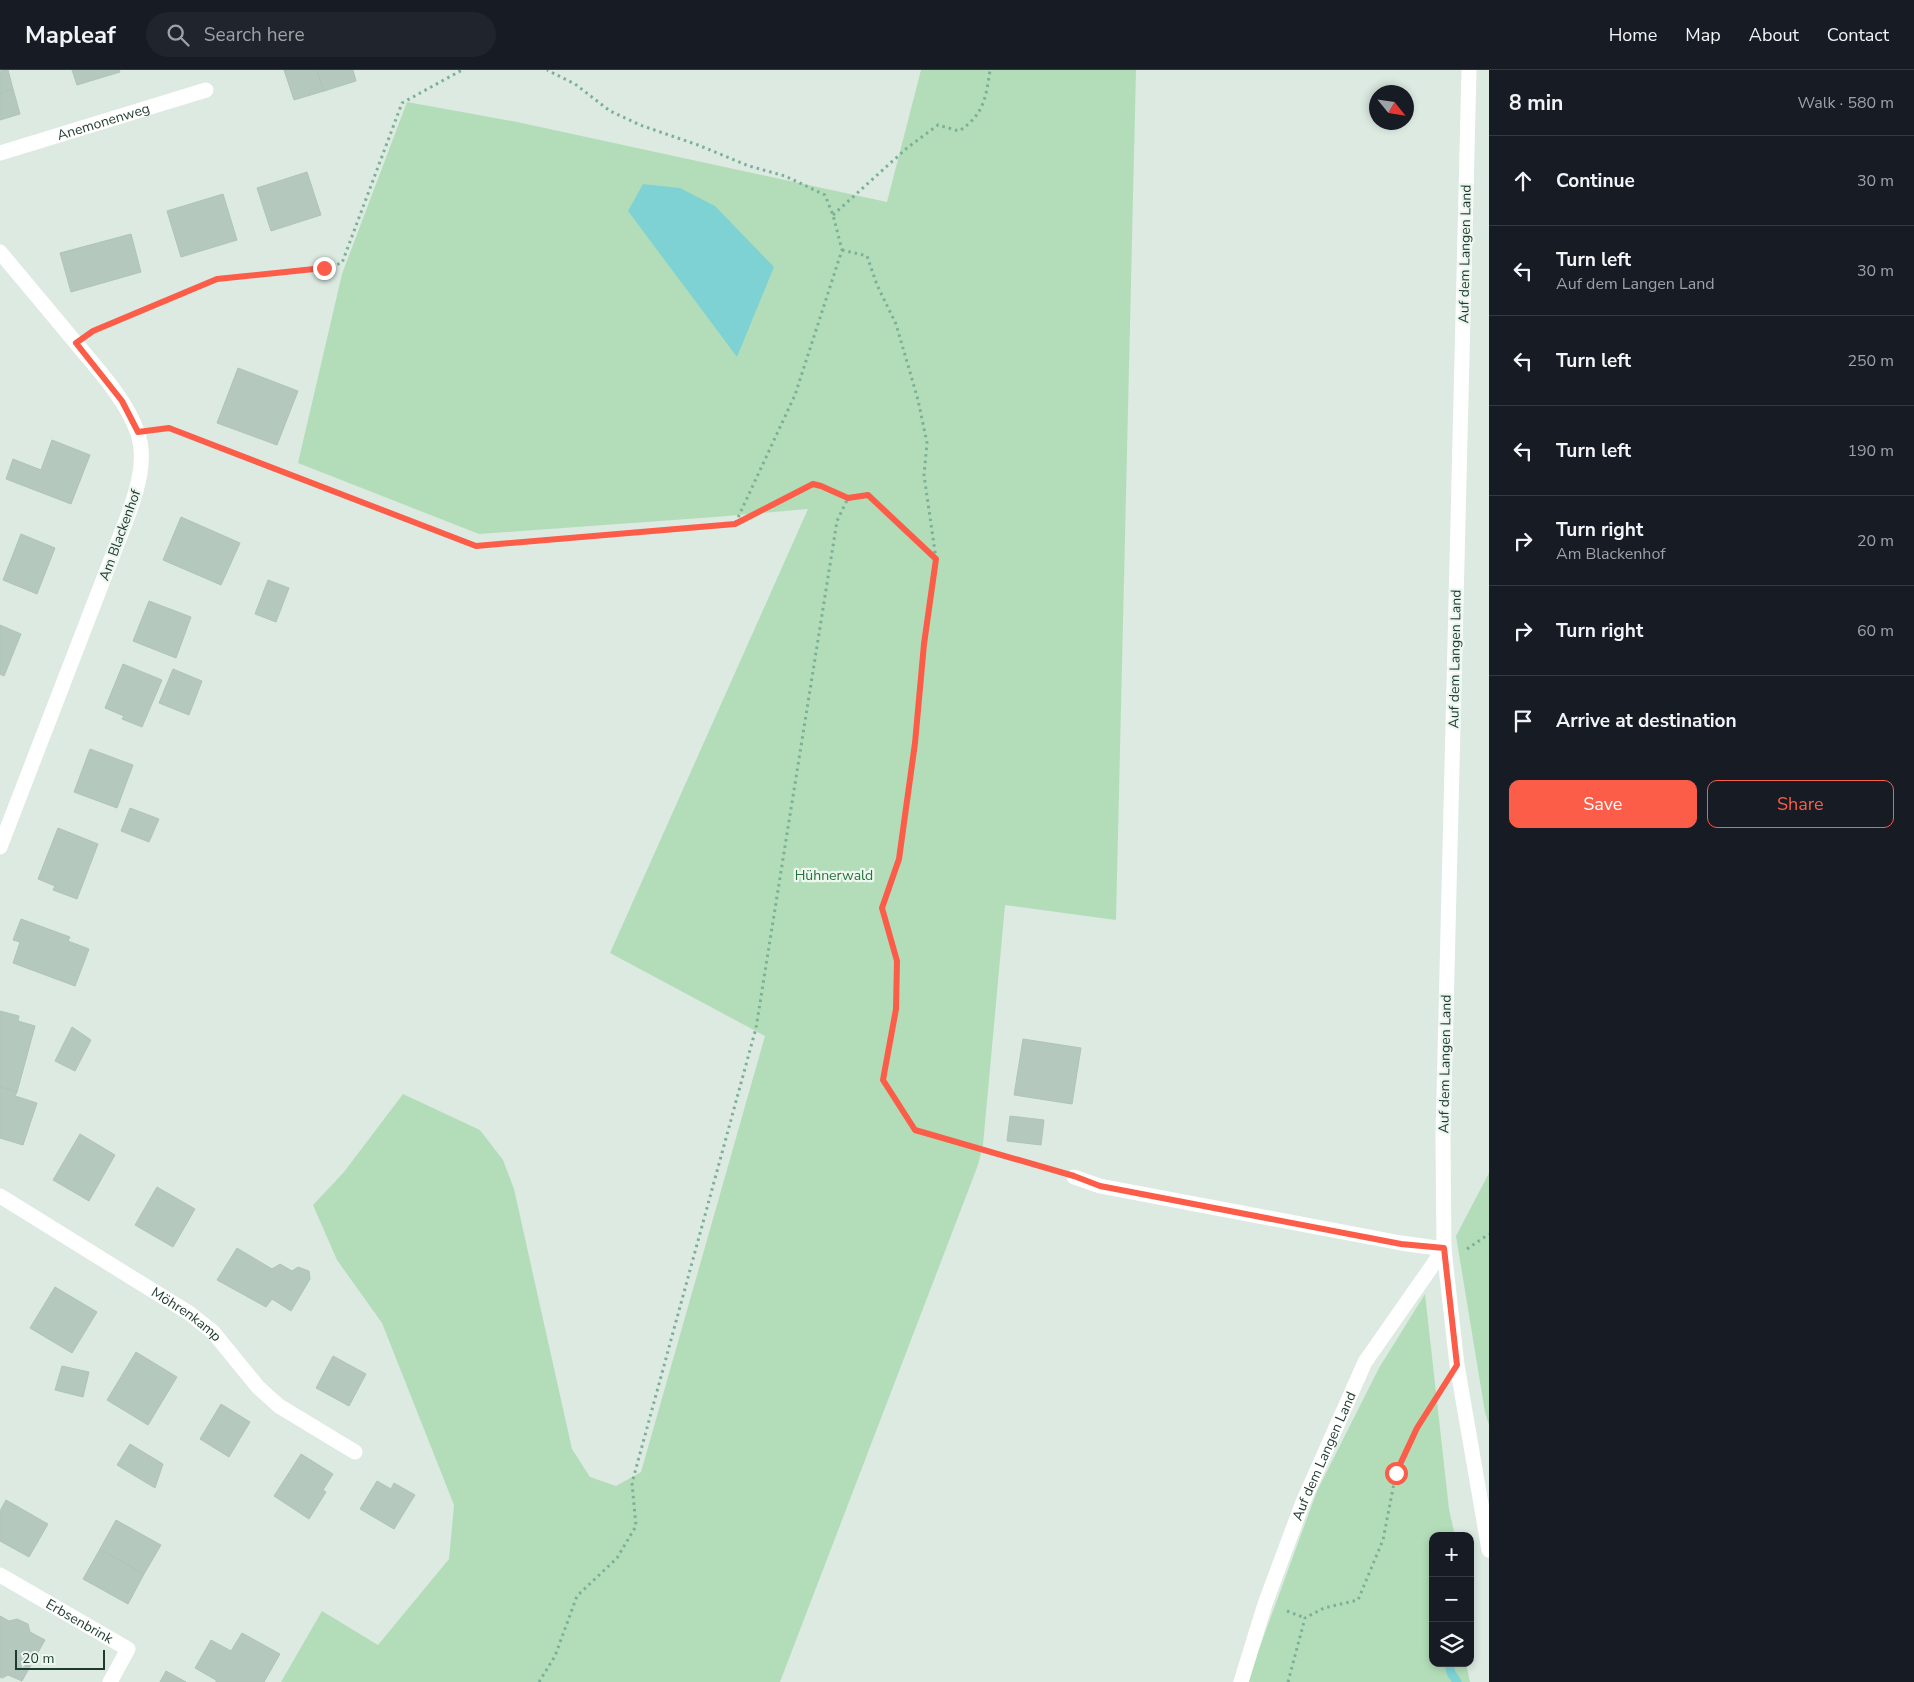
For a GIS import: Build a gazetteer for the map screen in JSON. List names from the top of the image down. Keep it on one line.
{"streets":{"street":["Anemonenweg","Auf dem Langen Land","Am Blackenhof","Möhrenkamp","Erbsenbrink"]},"parks":["Hühnerwald"],"scale_bar":"20 m","north":"bottom right","page":{"header":"Mapleaf","search":"Search here","nav":["Home","Map","About","Contact"],"heading":["8 min","Walk · 580 m"],"list":[["Continue","30 m"],["Turn left","Auf dem Langen Land","30 m"],["Turn left","250 m"],["Turn left","190 m"],["Turn right","Am Blackenhof","20 m"],["Turn right","60 m"],"Arrive at destination"],"buttons":["Save","Share"],"map_buttons":["+","−"],"scale":"20 m"}}
